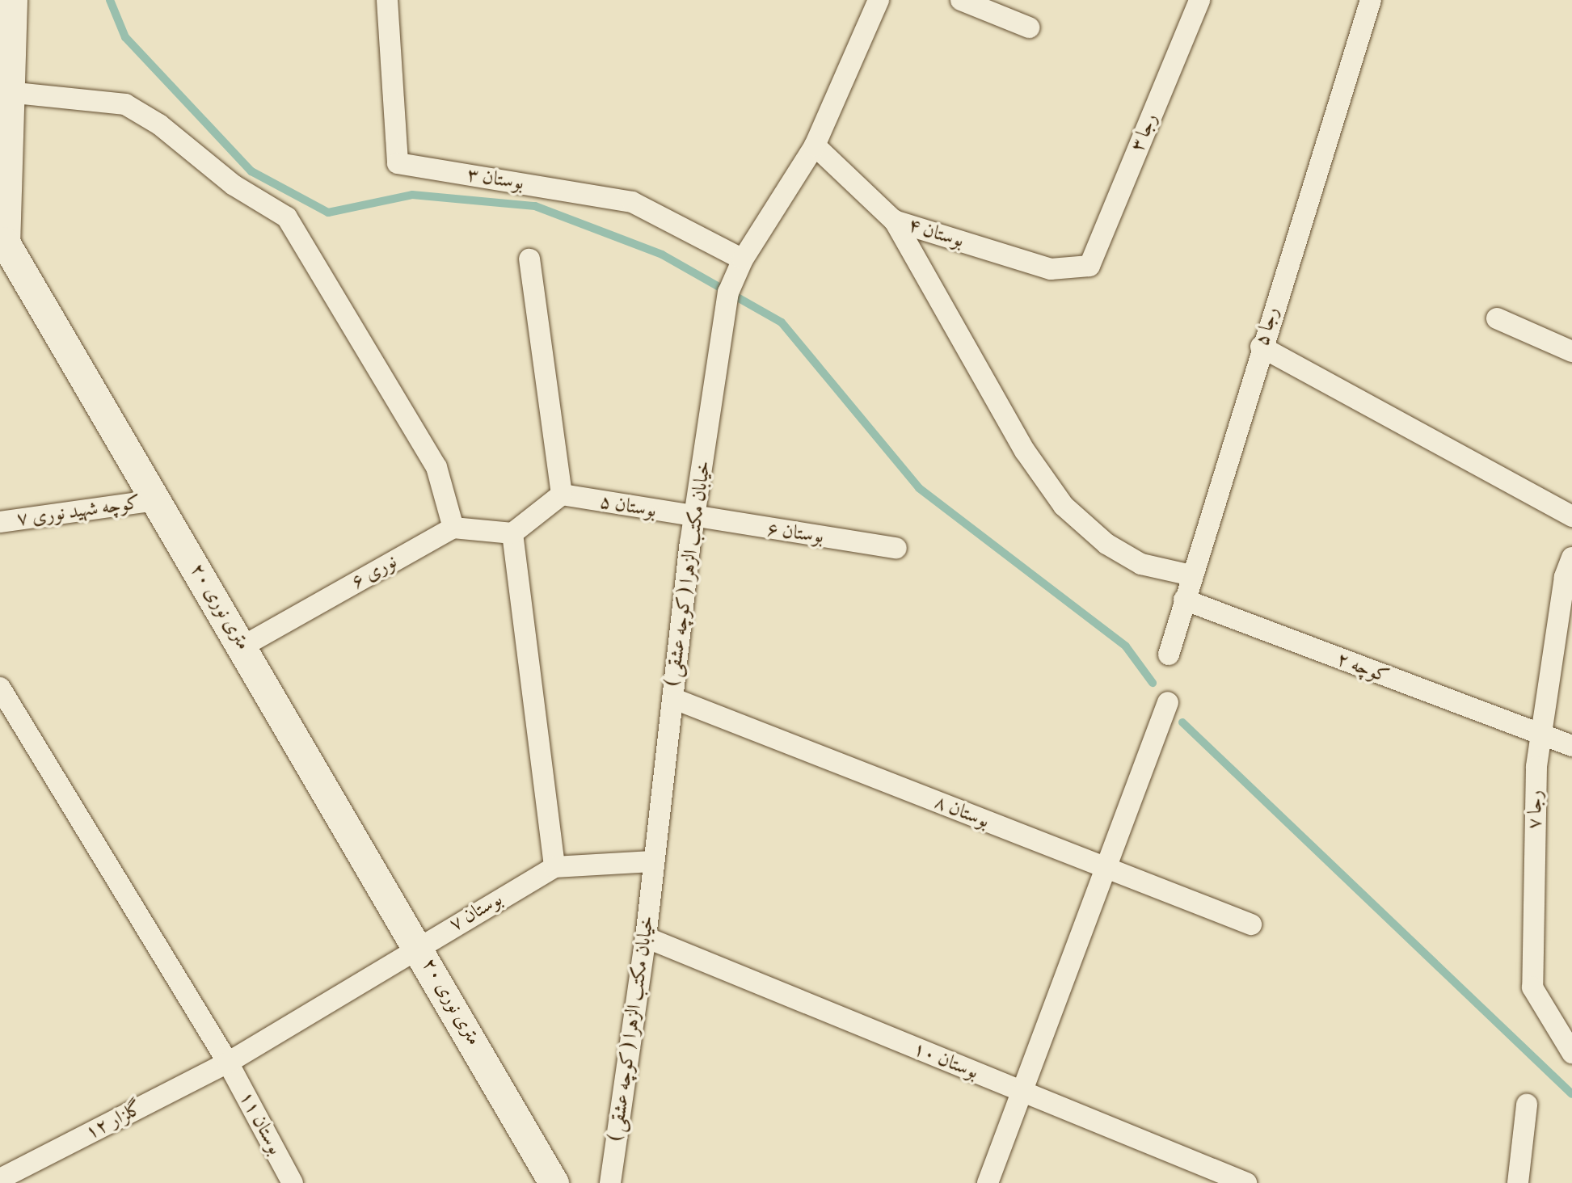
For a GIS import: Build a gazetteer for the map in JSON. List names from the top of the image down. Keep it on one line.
{"streets":{"main road":["۲۰ متری نوری"],"street":["رجا ۳","بوستان ۳","بوستان ۴","رجا ۵","بوستان ۵","کوچه شهید نوری ۷","بوستان ۶","نوری ۶","خیابان مکتب الزهرا ( کوچه عشقی )","کوچه ۲","رجا ۷","بوستان ۸","بوستان ۷","بوستان ۱۰","گلزار ۱۲","بوستان ۱۱"]},"crossings":[["رجا ۳","بوستان ۴"],["بوستان ۳","خیابان مکتب الزهرا ( کوچه عشقی )"],["بوستان ۴","خیابان مکتب الزهرا ( کوچه عشقی )"],["رجا ۵","کوچه ۲"],["بوستان ۵","بوستان ۶"],["بوستان ۵","خیابان مکتب الزهرا ( کوچه عشقی )"],["کوچه شهید نوری ۷","۲۰ متری نوری"],["بوستان ۶","خیابان مکتب الزهرا ( کوچه عشقی )"],["نوری ۶","۲۰ متری نوری"],["خیابان مکتب الزهرا ( کوچه عشقی )","بوستان ۸"],["خیابان مکتب الزهرا ( کوچه عشقی )","بوستان ۷"],["خیابان مکتب الزهرا ( کوچه عشقی )","بوستان ۱۰"],["۲۰ متری نوری","بوستان ۷"],["کوچه ۲","رجا ۷"],["بوستان ۷","گلزار ۱۲"],["بوستان ۷","بوستان ۱۱"],["گلزار ۱۲","بوستان ۱۱"]]}
